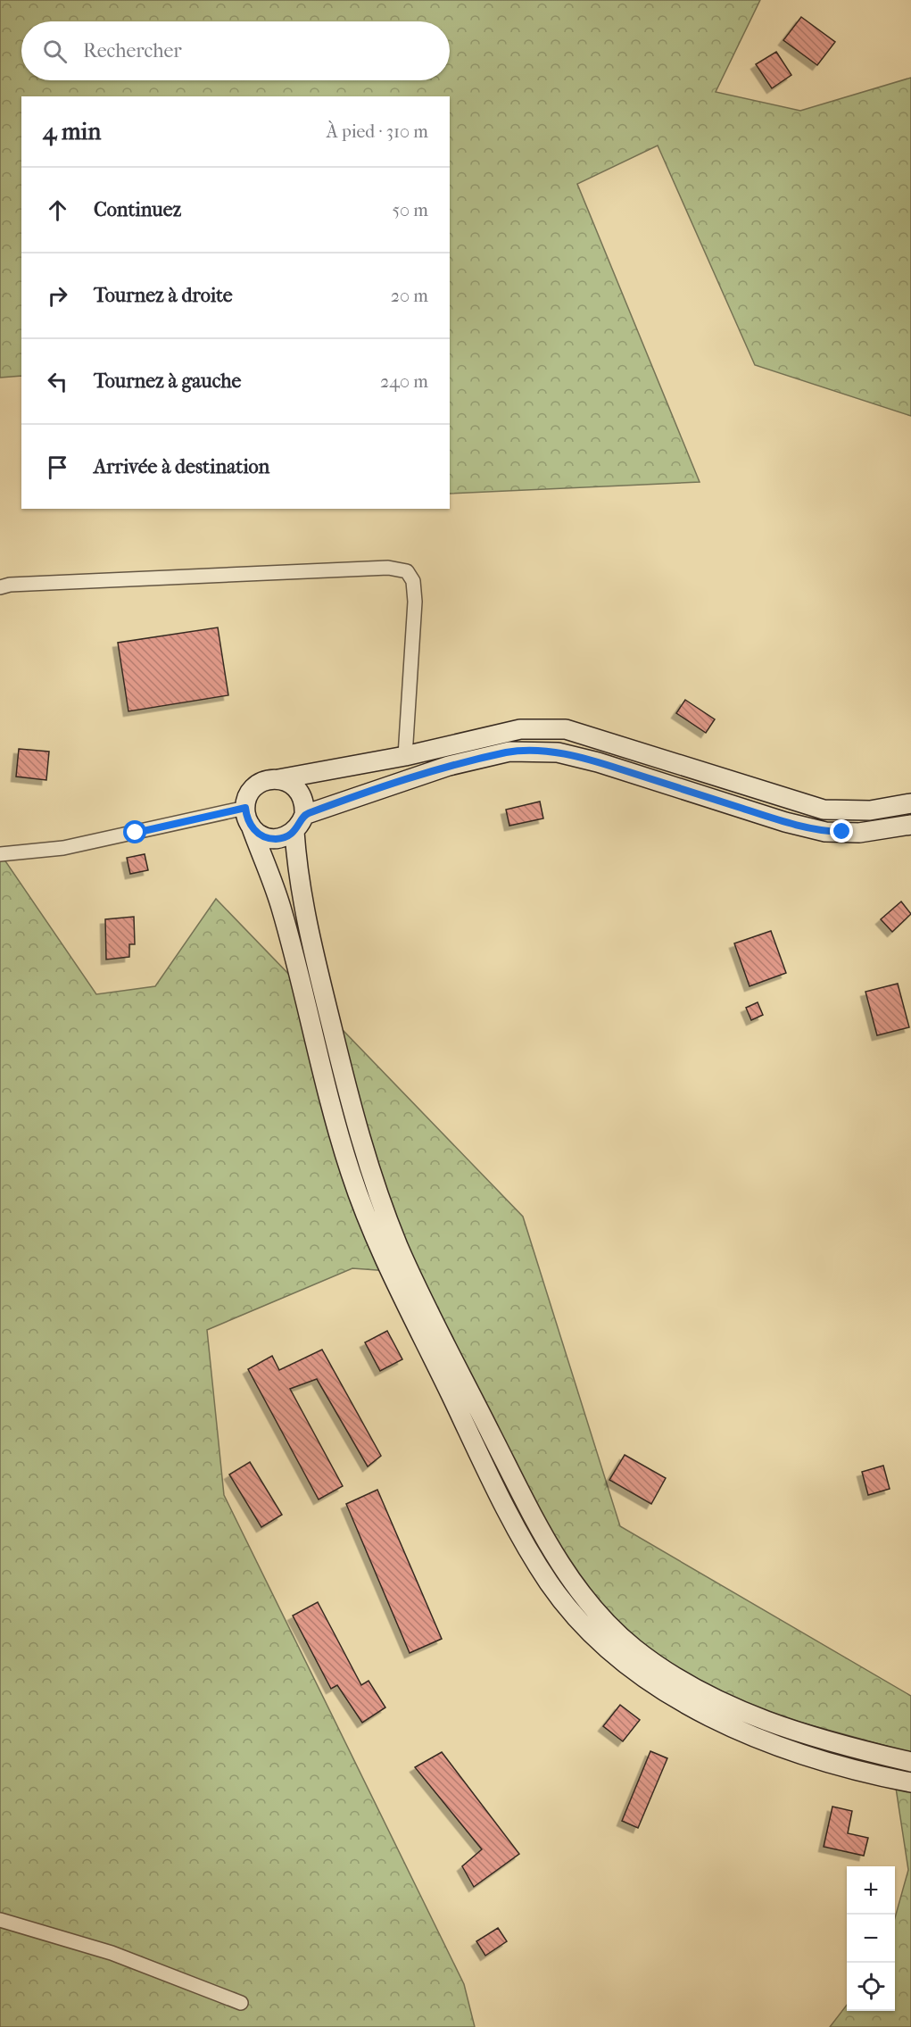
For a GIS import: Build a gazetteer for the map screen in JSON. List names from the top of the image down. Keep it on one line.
{"page":{"search":"Rechercher","heading":["4 min","À pied · 310 m"],"list":[["Continuez","50 m"],["Tournez à droite","20 m"],["Tournez à gauche","240 m"],"Arrivée à destination"],"map_buttons":["+","−"]}}
